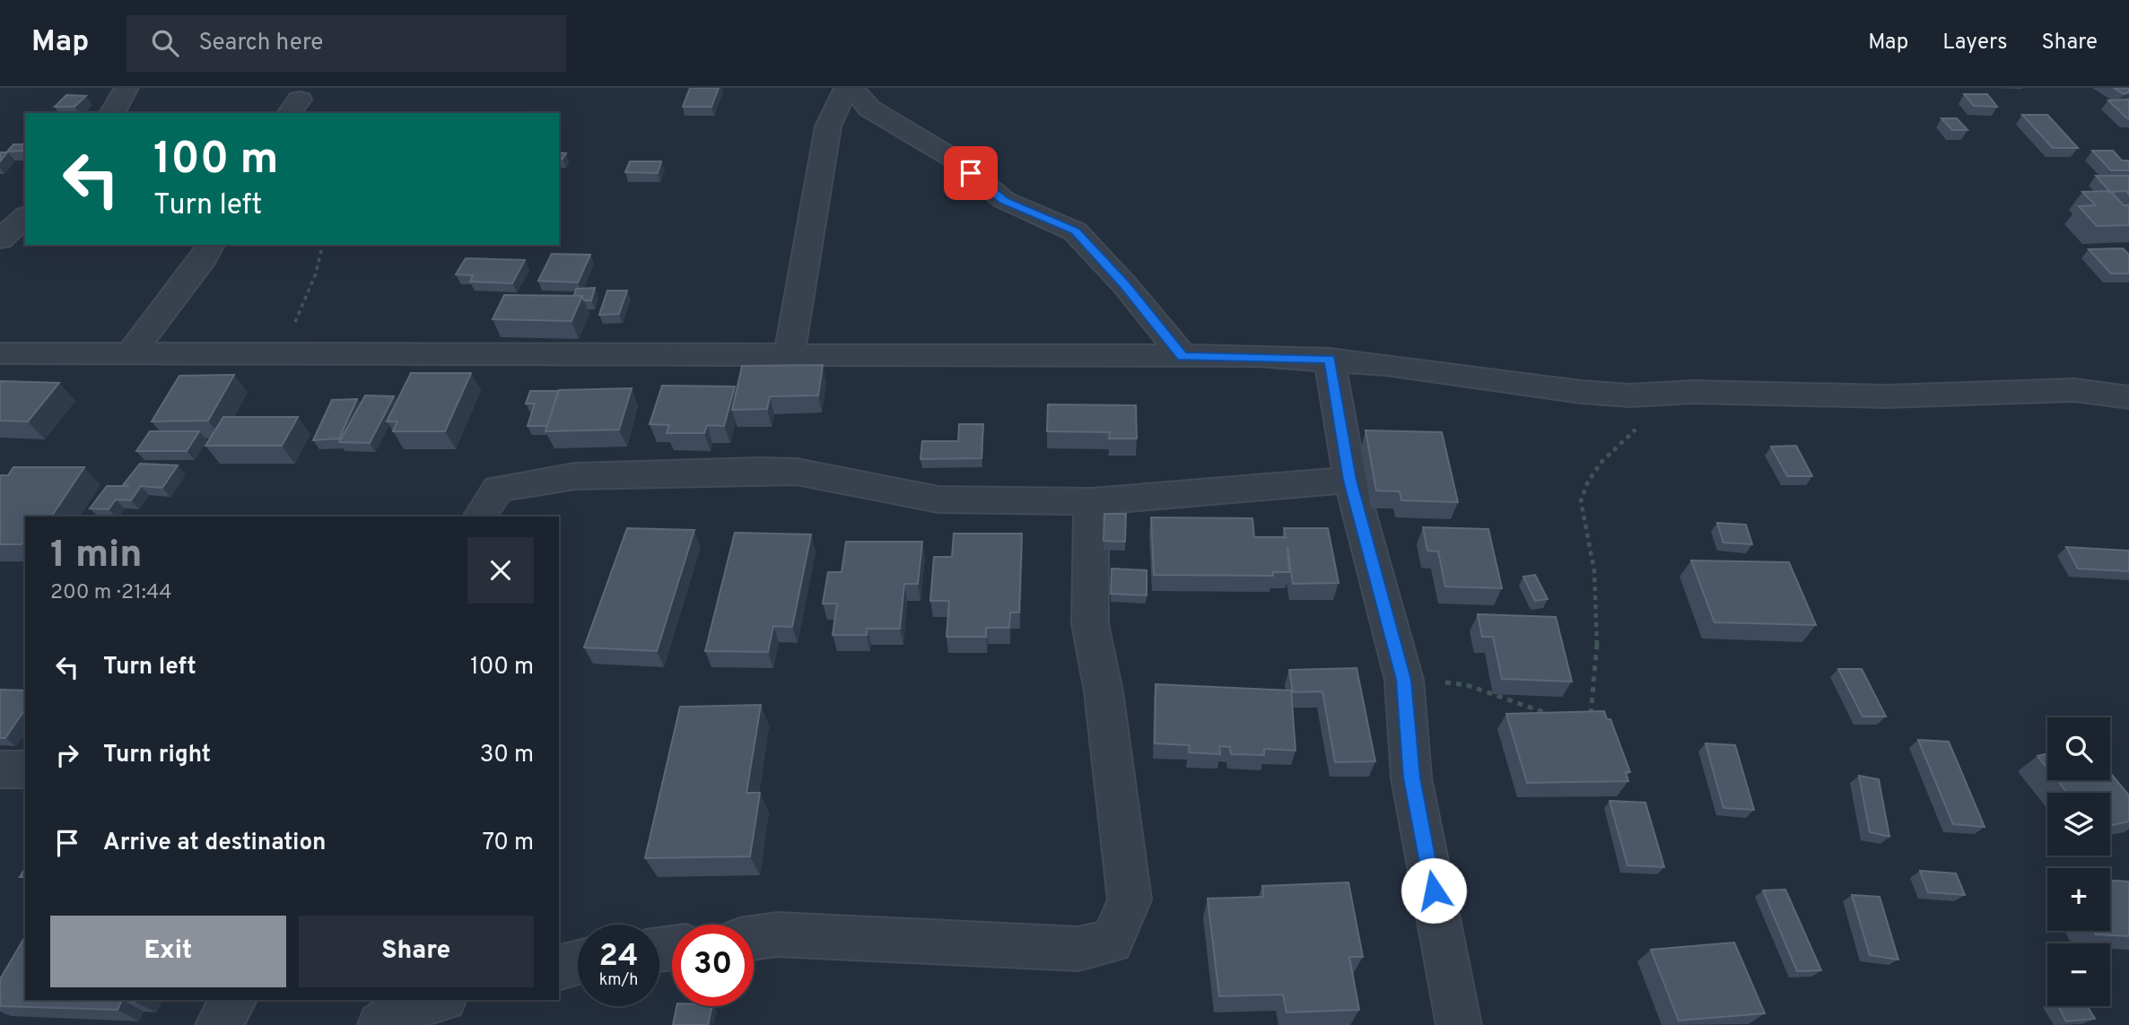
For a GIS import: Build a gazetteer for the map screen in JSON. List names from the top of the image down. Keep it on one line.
{"page":{"header":"Map","search":"Search here","nav":["Map","Layers","Share"],"turn":["100 m","Turn left"],"heading":["1 min","200 m · 21:44"],"list":[{"name":"Turn left","value":"100 m"},{"name":"Turn right","value":"30 m"},{"name":"Arrive at destination","value":"70 m"}],"map_buttons":["+","−"],"buttons":["Exit","Share"],"speed":"24 km/h","limit":"30"}}
